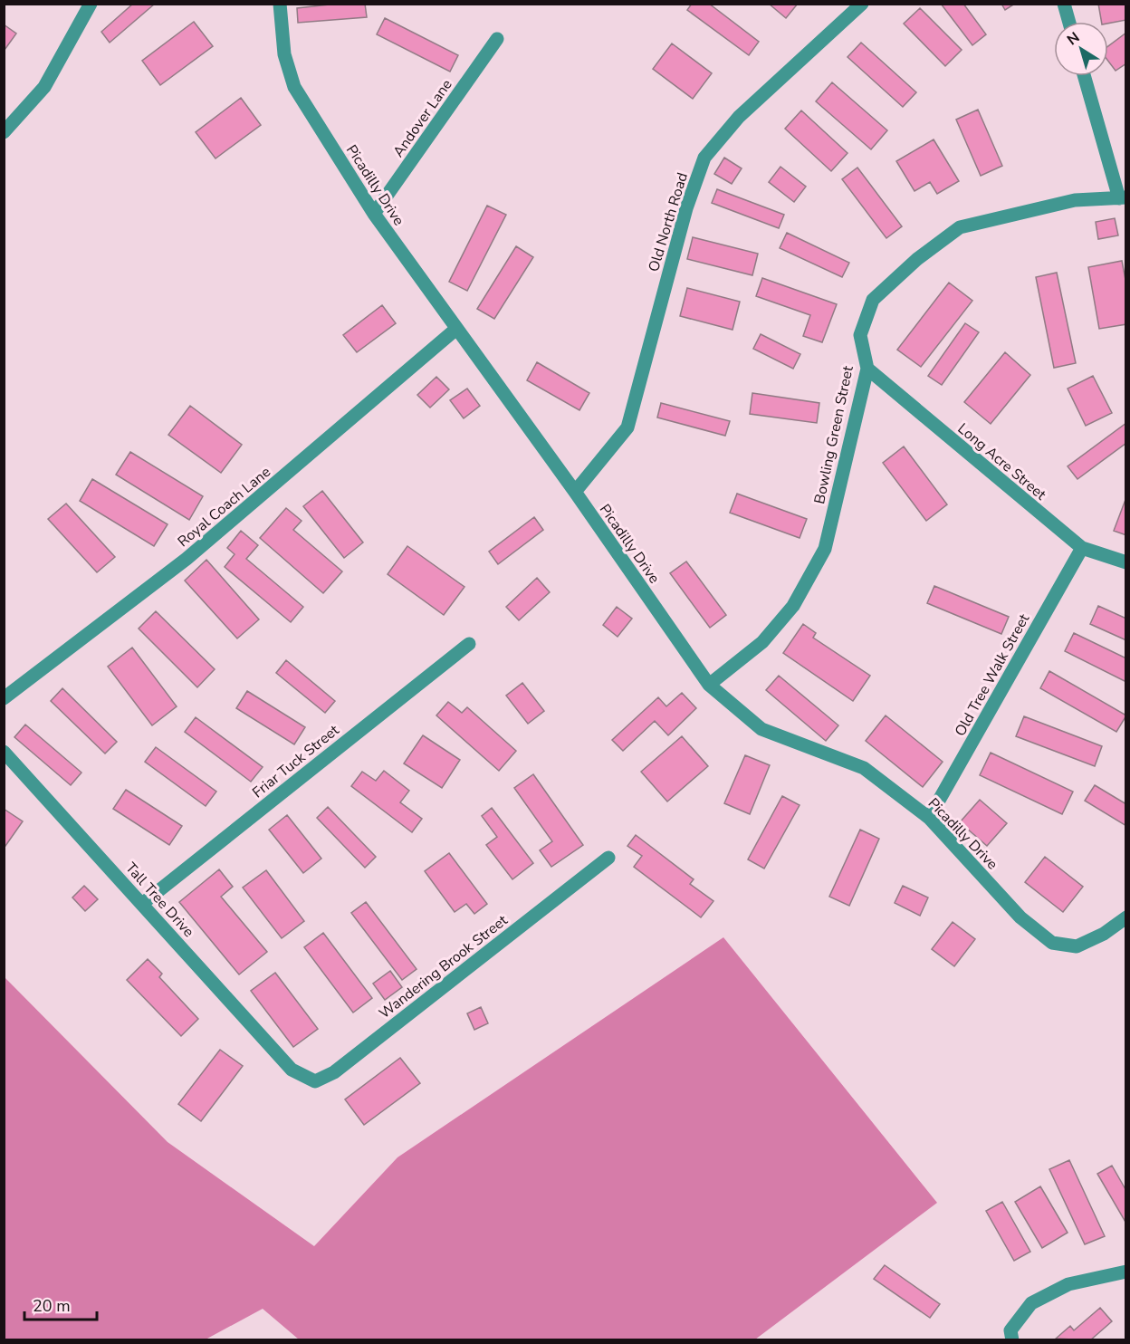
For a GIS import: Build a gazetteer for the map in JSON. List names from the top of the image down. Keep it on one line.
{"streets":{"street":["Andover Lane","Picadilly Drive","Old North Road","Bowling Green Street","Long Acre Street","Royal Coach Lane","Old Tree Walk Street","Friar Tuck Street","Tall Tree Drive","Wandering Brook Street"]},"crossings":[["Andover Lane","Picadilly Drive"],["Picadilly Drive","Old North Road"],["Picadilly Drive","Bowling Green Street"],["Picadilly Drive","Royal Coach Lane"],["Picadilly Drive","Old Tree Walk Street"],["Bowling Green Street","Long Acre Street"],["Long Acre Street","Old Tree Walk Street"],["Friar Tuck Street","Tall Tree Drive"],["Tall Tree Drive","Wandering Brook Street"]],"scale_bar":"20 m","north":"top left"}
